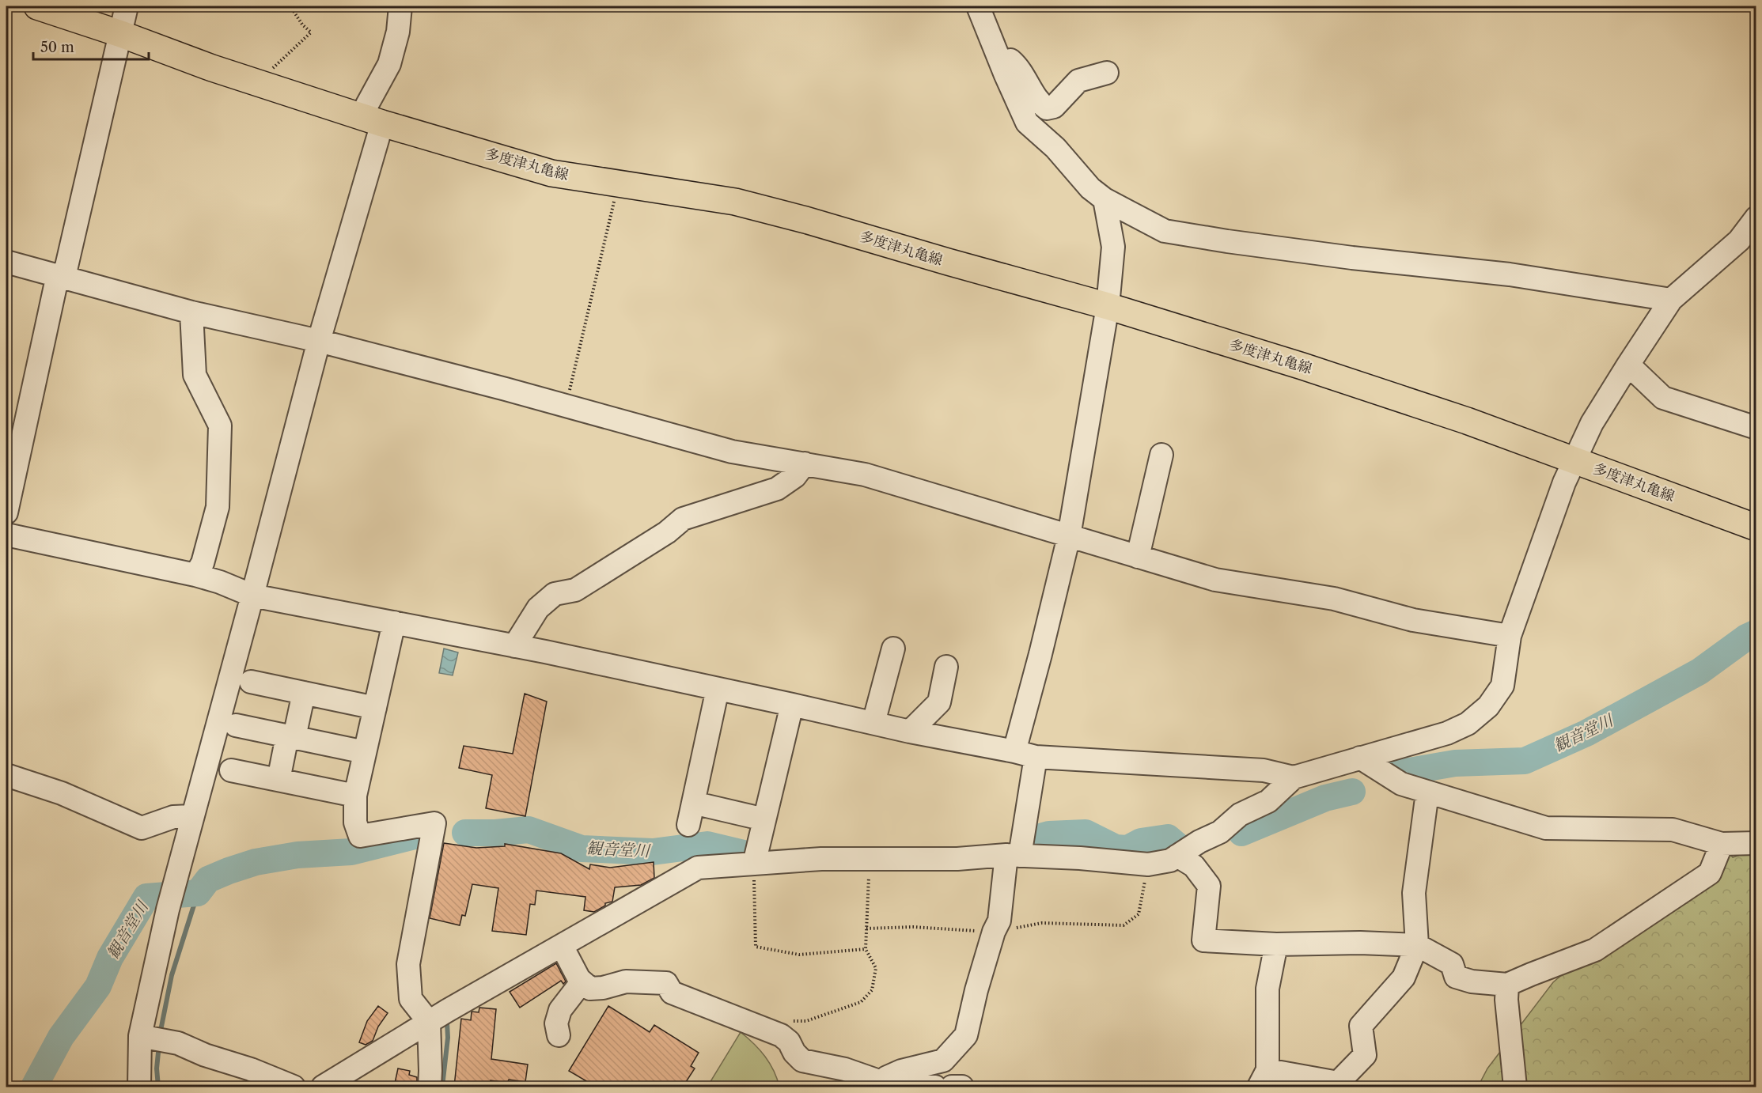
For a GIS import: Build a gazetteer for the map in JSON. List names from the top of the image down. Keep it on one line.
{"streets":{"main road":["多度津丸亀線"]},"water":["観音堂川"],"scale_bar":"50 m"}
